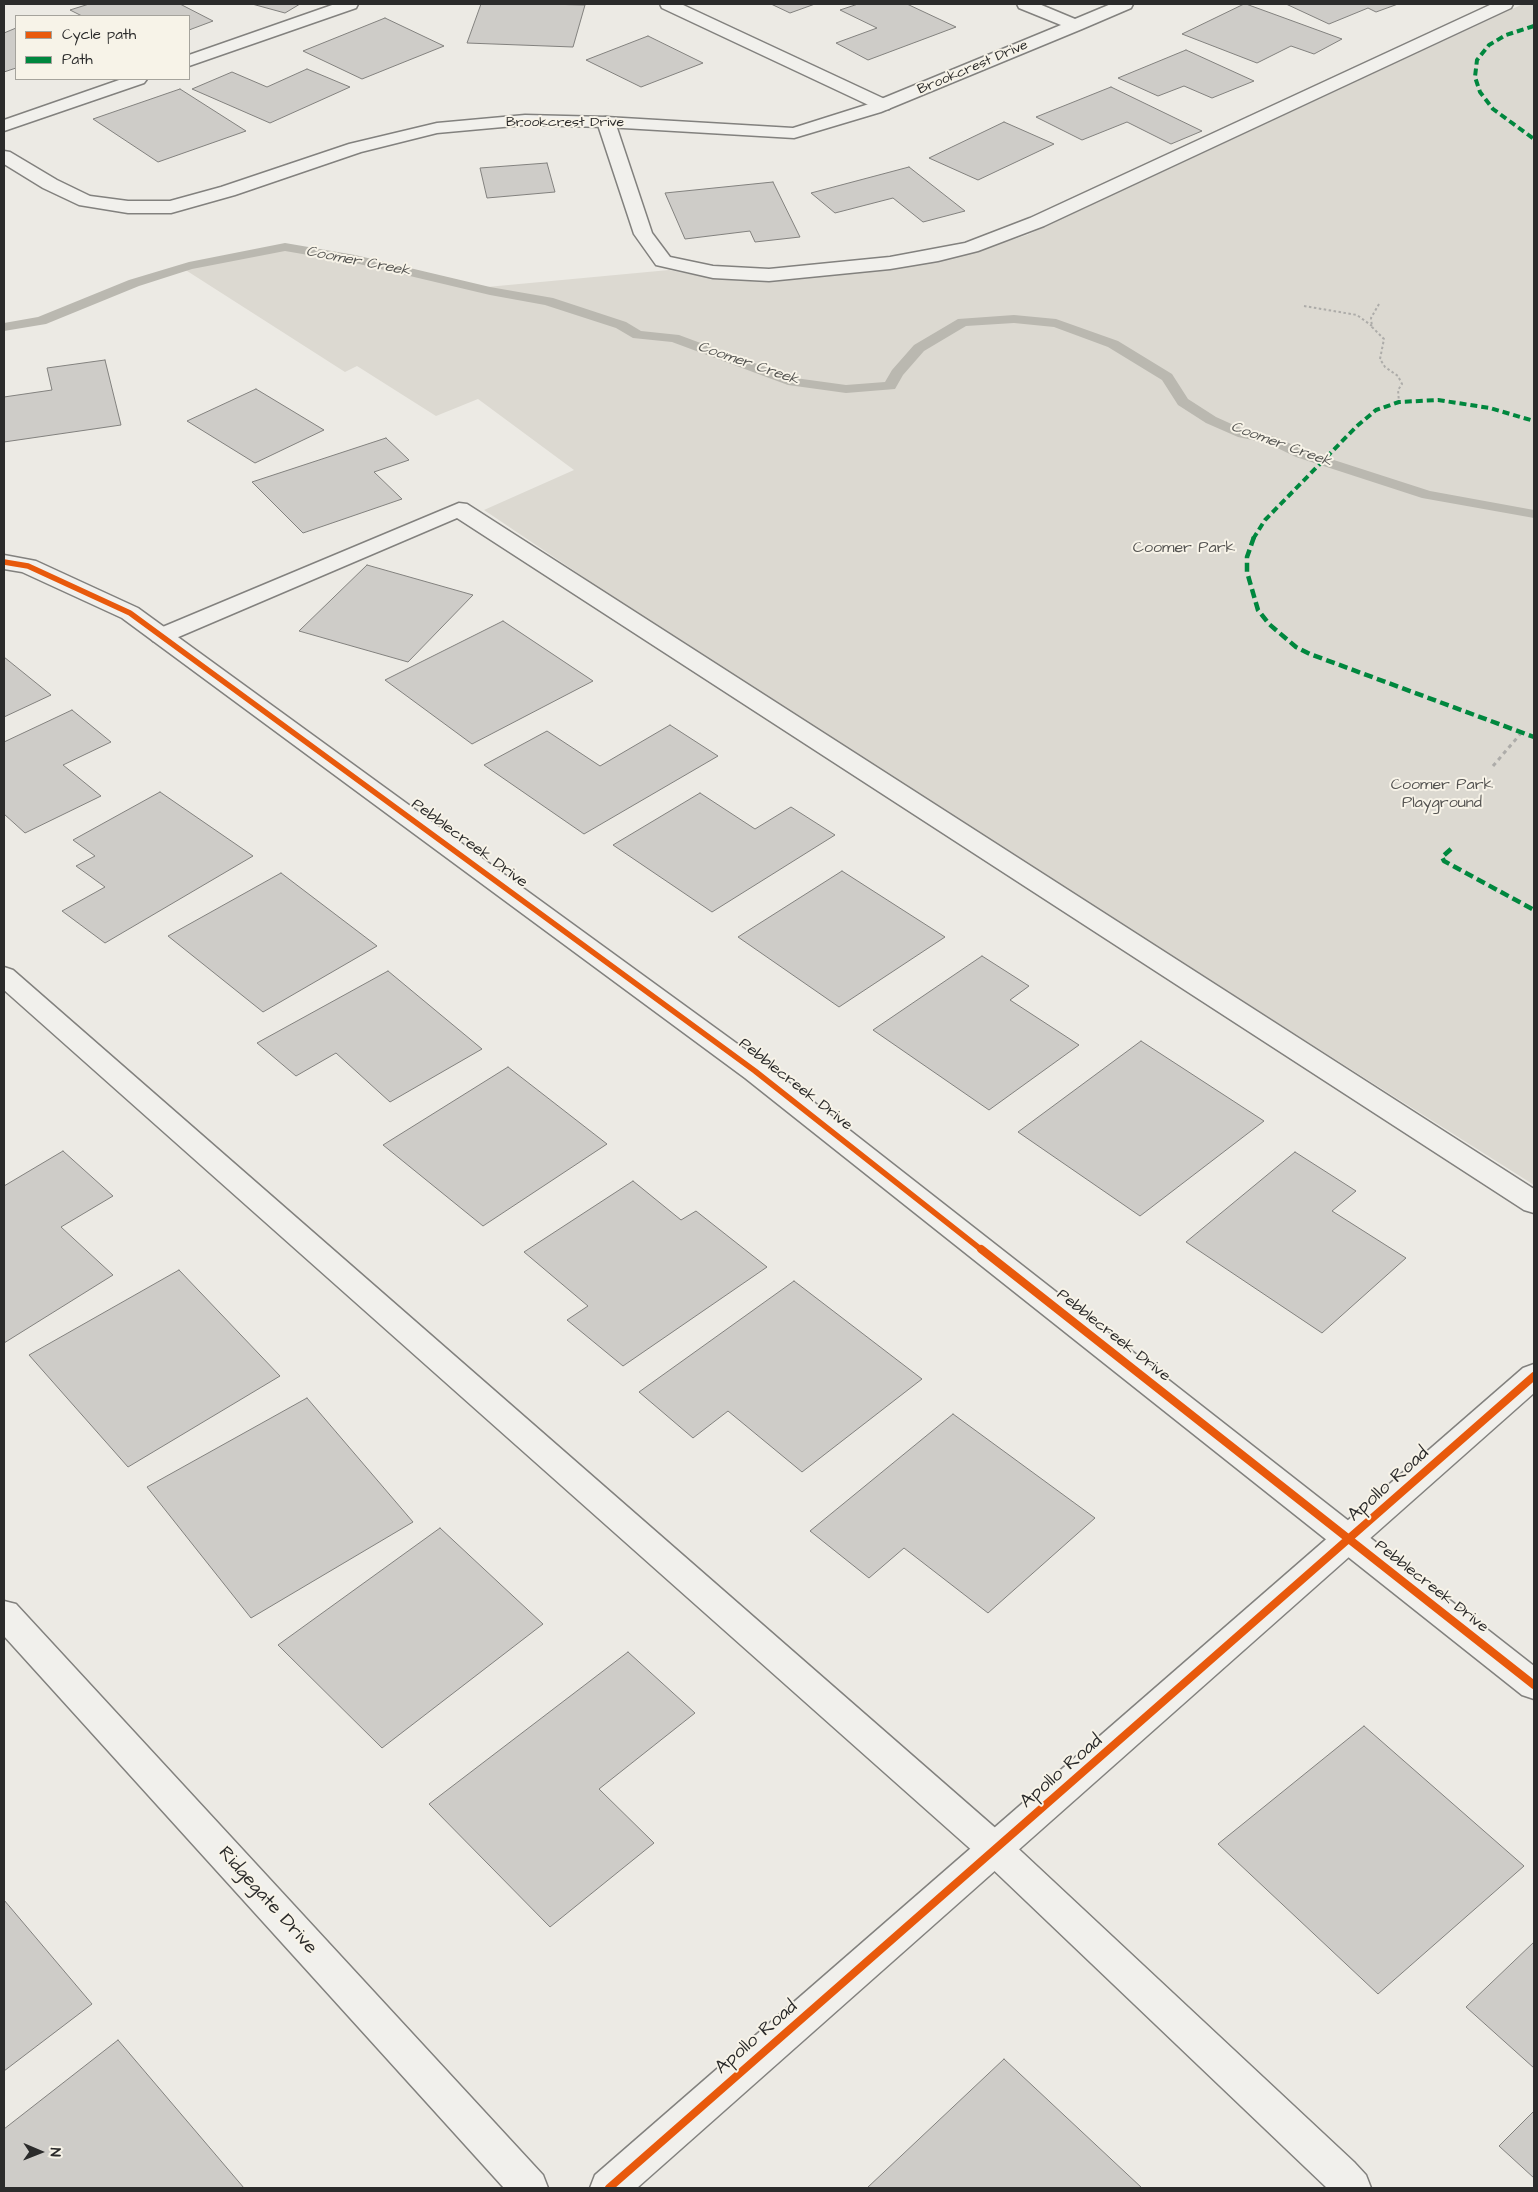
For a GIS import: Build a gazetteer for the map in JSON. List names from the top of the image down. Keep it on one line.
{"streets":{"street":["Brookcrest Drive","Pebblecreek Drive","Apollo Road","Ridgegate Drive"]},"crossings":[["Pebblecreek Drive","Apollo Road"]],"water":["Coomer Creek"],"parks":["Coomer Park","Coomer Park Playground"],"legend":["Cycle path","Path"],"north":"right"}
